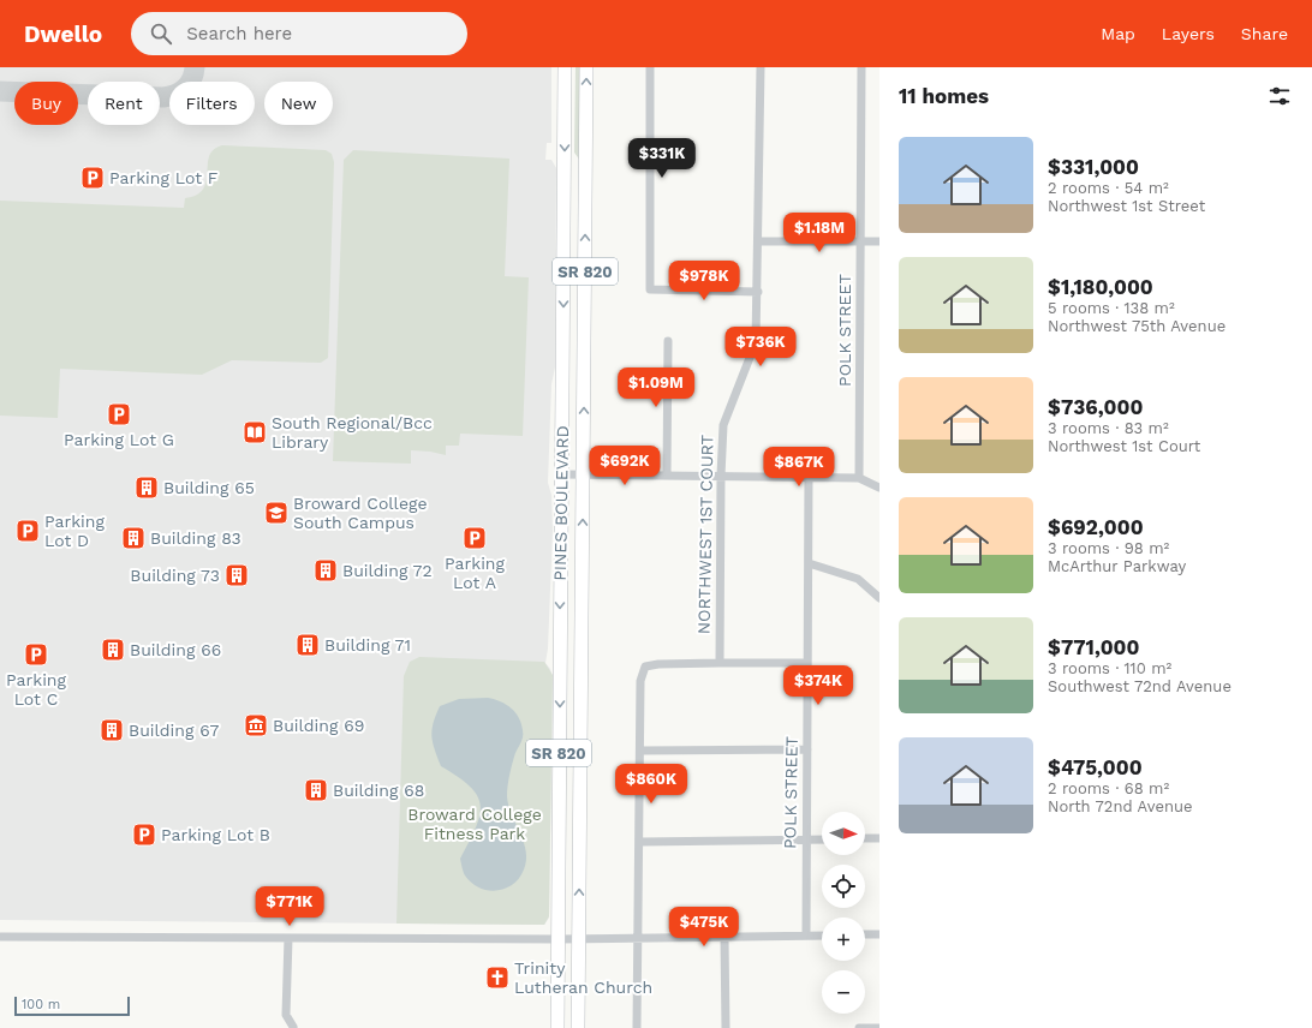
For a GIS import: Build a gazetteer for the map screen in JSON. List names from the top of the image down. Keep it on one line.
{"streets":{"highway":["SR 820","PINES BOULEVARD"],"street":["POLK STREET","NORTHWEST 1ST COURT"]},"crossings":[["SR 820","PINES BOULEVARD"]],"parks":["Broward College Fitness Park"],"places":{"parking":["Parking Lot F","Parking Lot G","Parking Lot D","Parking Lot A","Parking Lot C","Parking Lot B"],"library":["South Regional/Bcc Library"],"building":["Building 65","Building 83","Building 72","Building 73","Building 71","Building 66","Building 67","Building 68"],"school or university":["Broward College South Campus"],"museum":["Building 69"],"church":["Trinity Lutheran Church"]},"scale_bar":"100 m","north":"right","page":{"header":"Dwello","search":"Search here","nav":["Map","Layers","Share"],"heading":"11 homes","chip":["Buy","Rent","Filters","New"],"list":[{"name":"$331,000","note":"2 rooms · 54 m² · Northwest 1st Street"},{"name":"$1,180,000","note":"5 rooms · 138 m² · Northwest 75th Avenue"},{"name":"$736,000","note":"3 rooms · 83 m² · Northwest 1st Court"},{"name":"$692,000","note":"3 rooms · 98 m² · McArthur Parkway"},{"name":"$771,000","note":"3 rooms · 110 m² · Southwest 72nd Avenue"},{"name":"$475,000","note":"2 rooms · 68 m² · North 72nd Avenue"}],"price":["$331K","$1.18M","$978K","$736K","$1.09M","$692K","$867K","$374K","$860K","$771K","$475K"],"map_buttons":["+","−"],"scale":"100 m"}}
